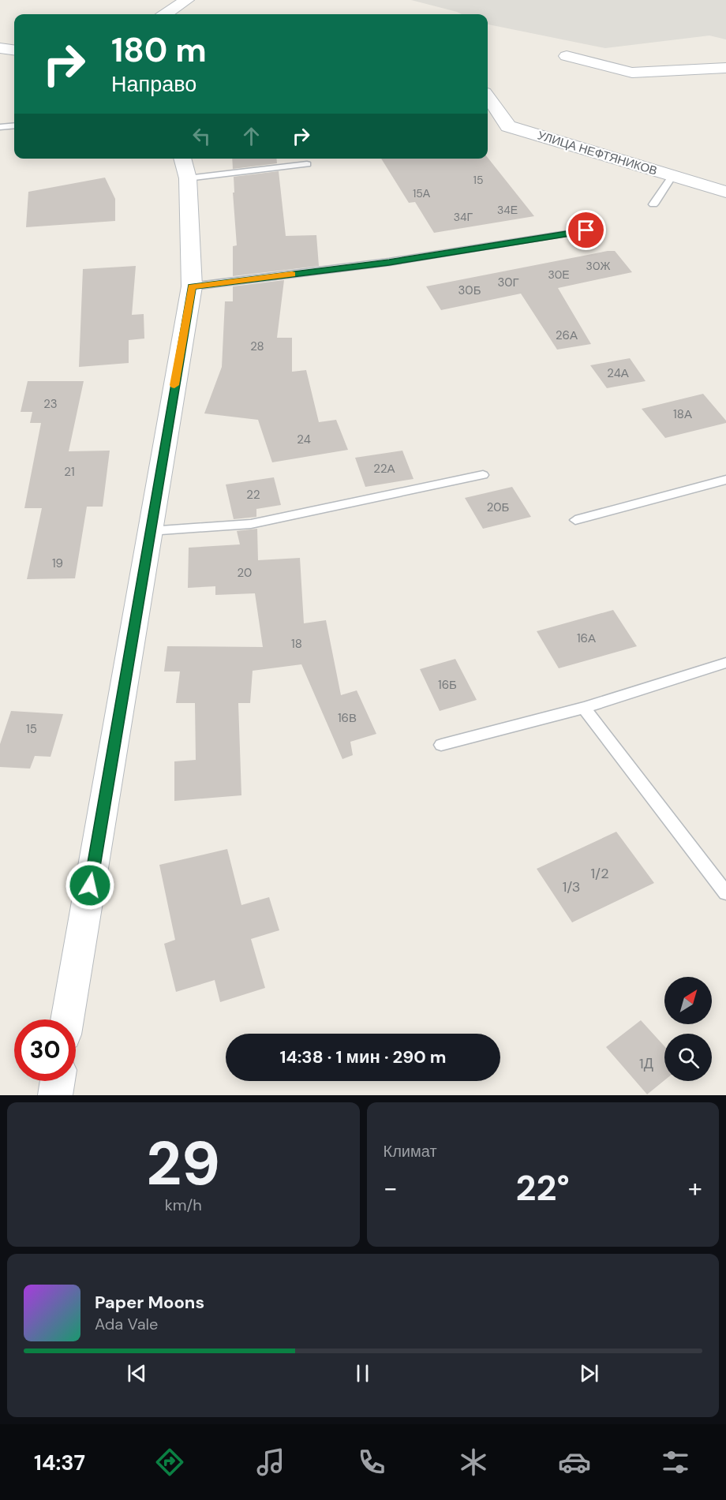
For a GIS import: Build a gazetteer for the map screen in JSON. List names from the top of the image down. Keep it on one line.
{"streets":{"street":["УЛИЦА НЕФТЯНИКОВ"]},"house_numbers":["15","15А","34Е","34Г","30Ж","30Е","30Г","30Б","26А","28","24А","23","18А","24","22А","21","22","20Б","19","20","16А","18","16Б","16В","15","1/2","1/3","1Д"],"north":"top right","page":{"turn":["180 m","Направо"],"limit":"30","trip":"14:38 · 1 мин · 290 m","tile":[["29","km/h"],"Климат"],"heat":["−","22°","+"],"song":["Paper Moons","Ada Vale"],"tabs":"14:37"}}
